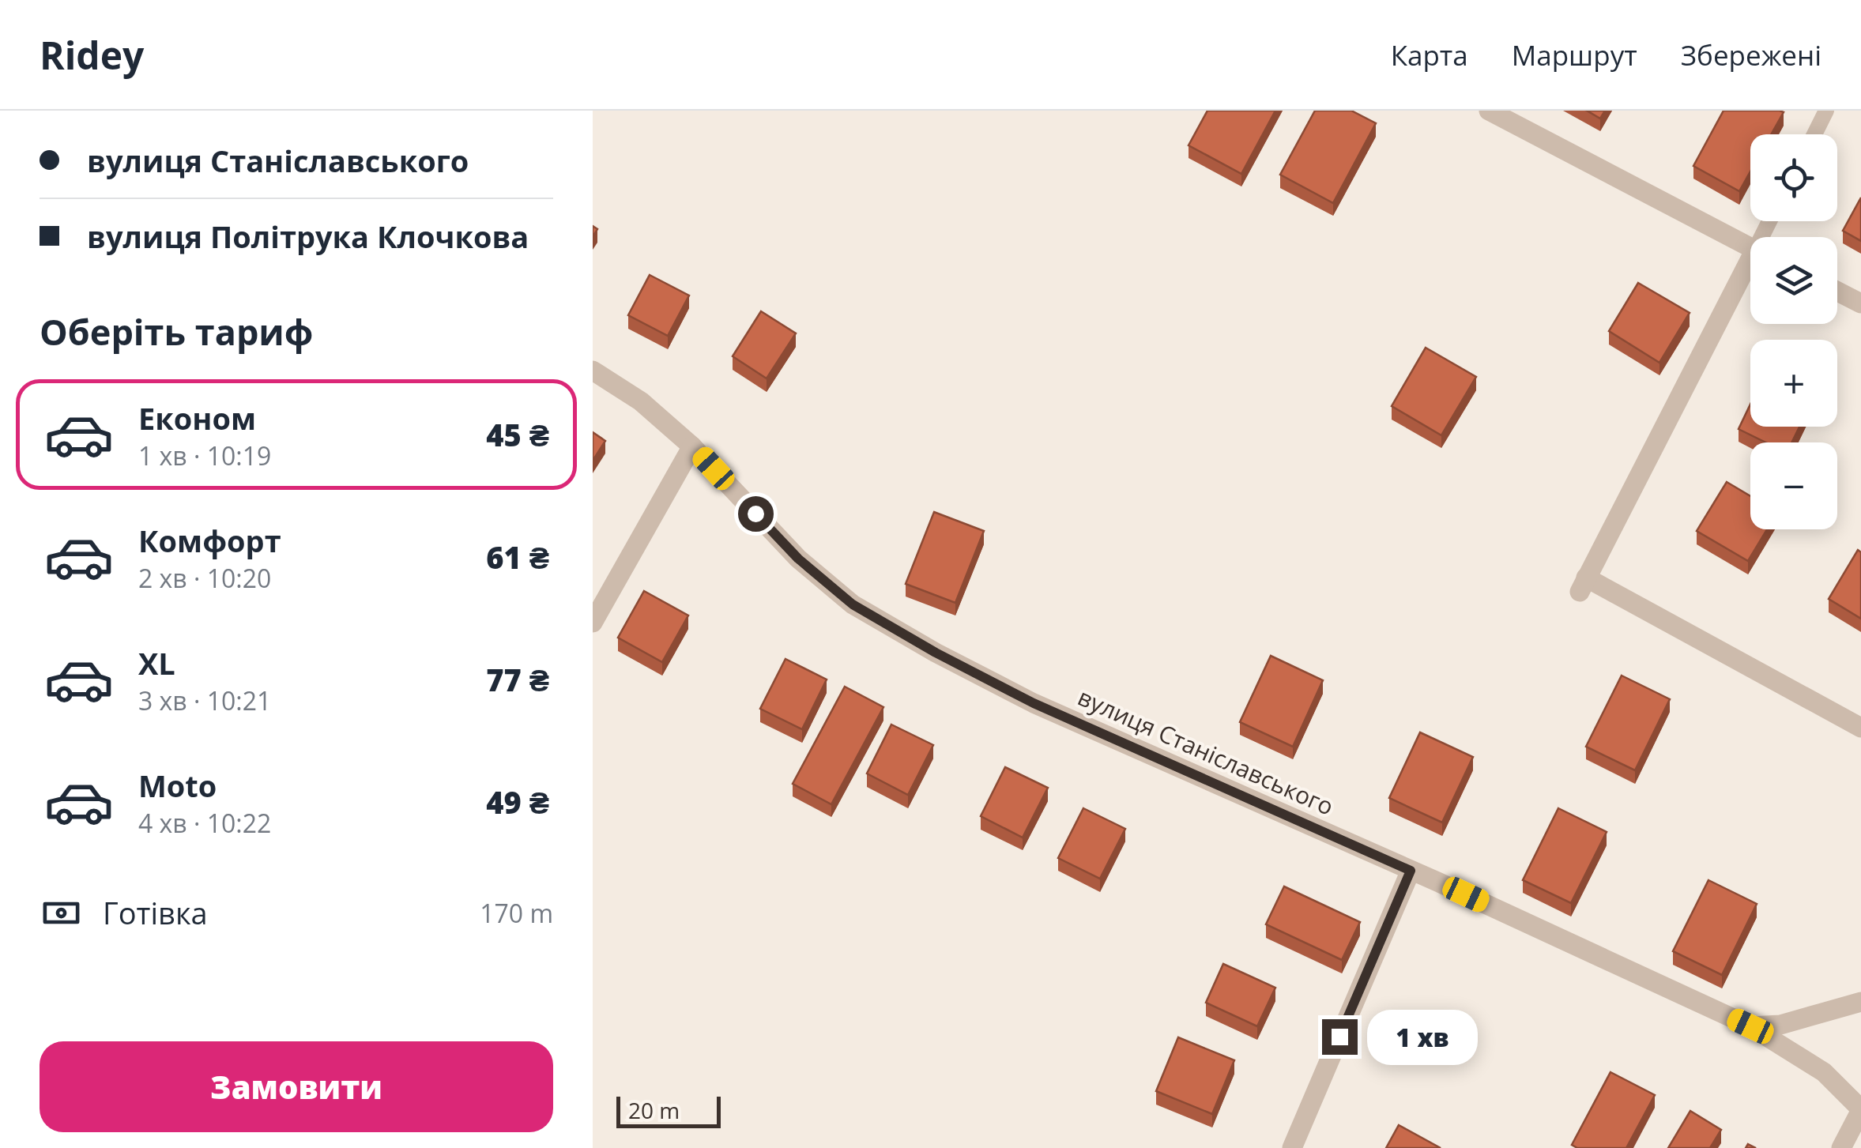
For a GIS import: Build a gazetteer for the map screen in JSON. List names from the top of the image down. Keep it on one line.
{"streets":{"street":["вулиця Станіславського"]},"scale_bar":"20 m","page":{"header":"Ridey","nav":["Карта","Маршрут","Збережені"],"banner":["вулиця Станіславського","вулиця Політрука Клочкова"],"map_buttons":["+","−"],"heading":"Оберіть тариф","list":[{"name":"Економ","note":"1 хв · 10:19","value":"45 ₴"},{"name":"Комфорт","note":"2 хв · 10:20","value":"61 ₴"},{"name":"XL","note":"3 хв · 10:21","value":"77 ₴"},{"name":"Moto","note":"4 хв · 10:22","value":"49 ₴"}],"pay":["Готівка","170 m"],"bubble":"1 хв","buttons":"Замовити","scale":"20 m"}}
